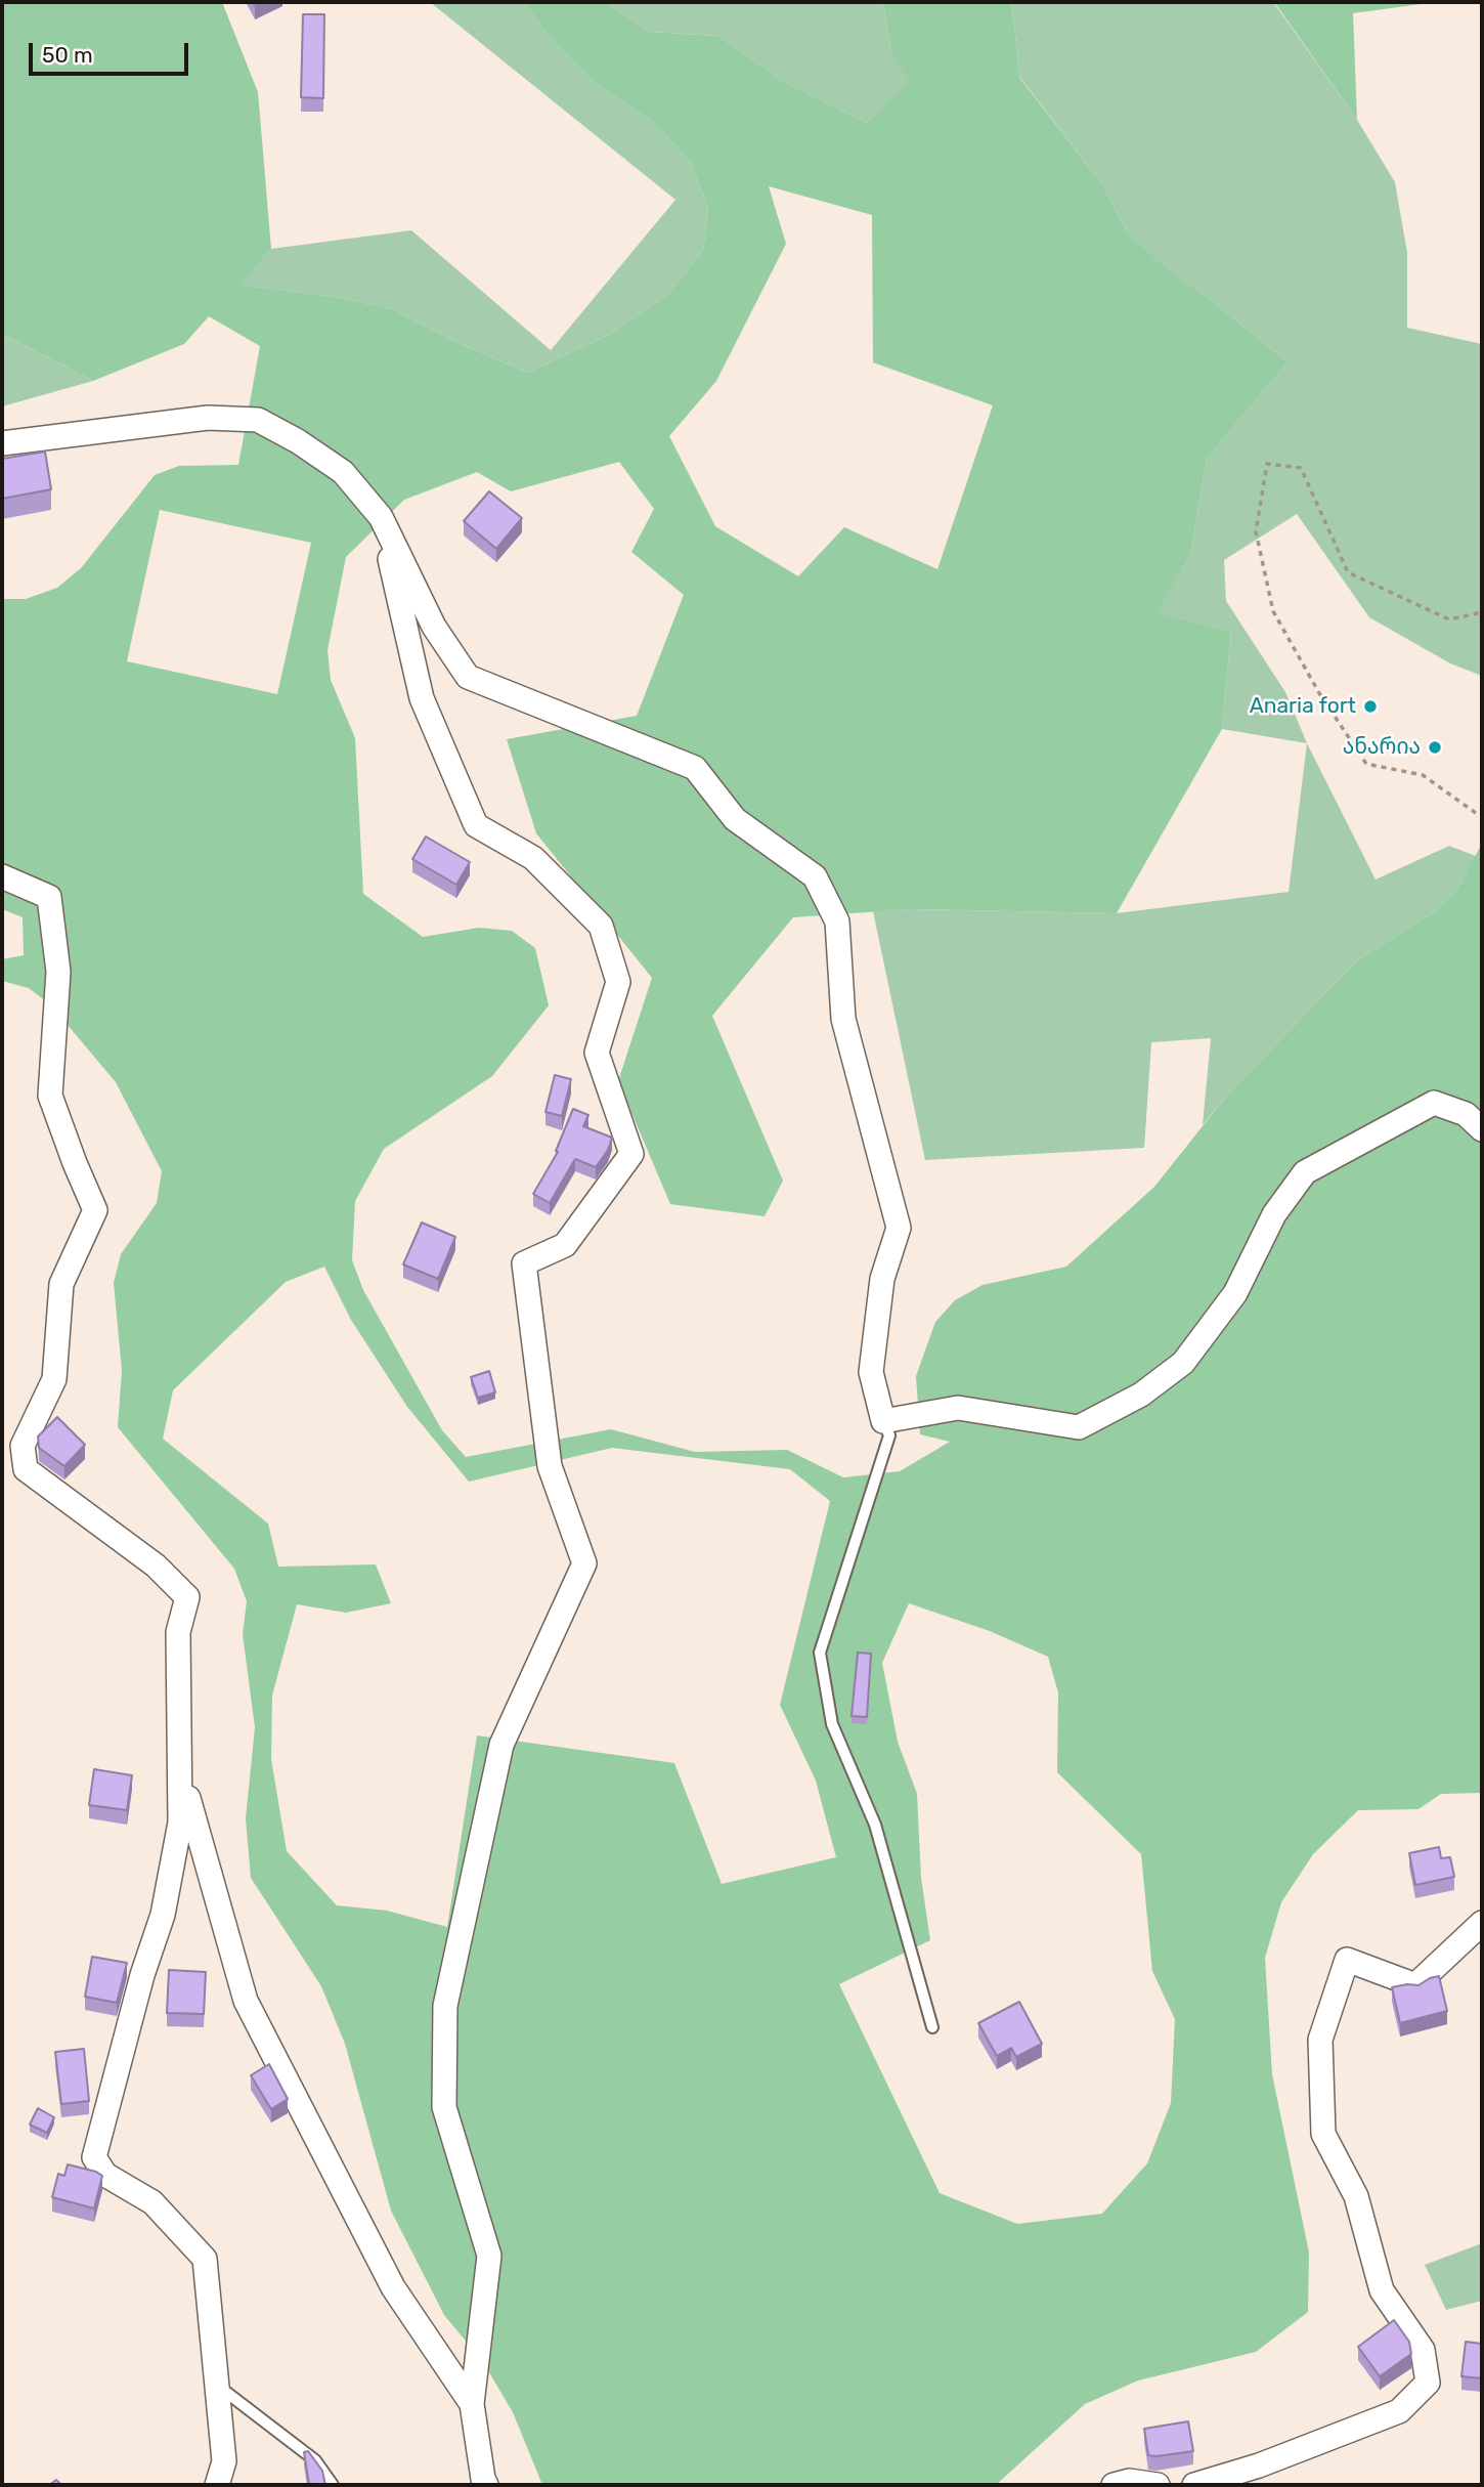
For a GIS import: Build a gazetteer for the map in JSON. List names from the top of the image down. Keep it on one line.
{"places":["Anaria fort","ანარია"],"scale_bar":"50 m"}
